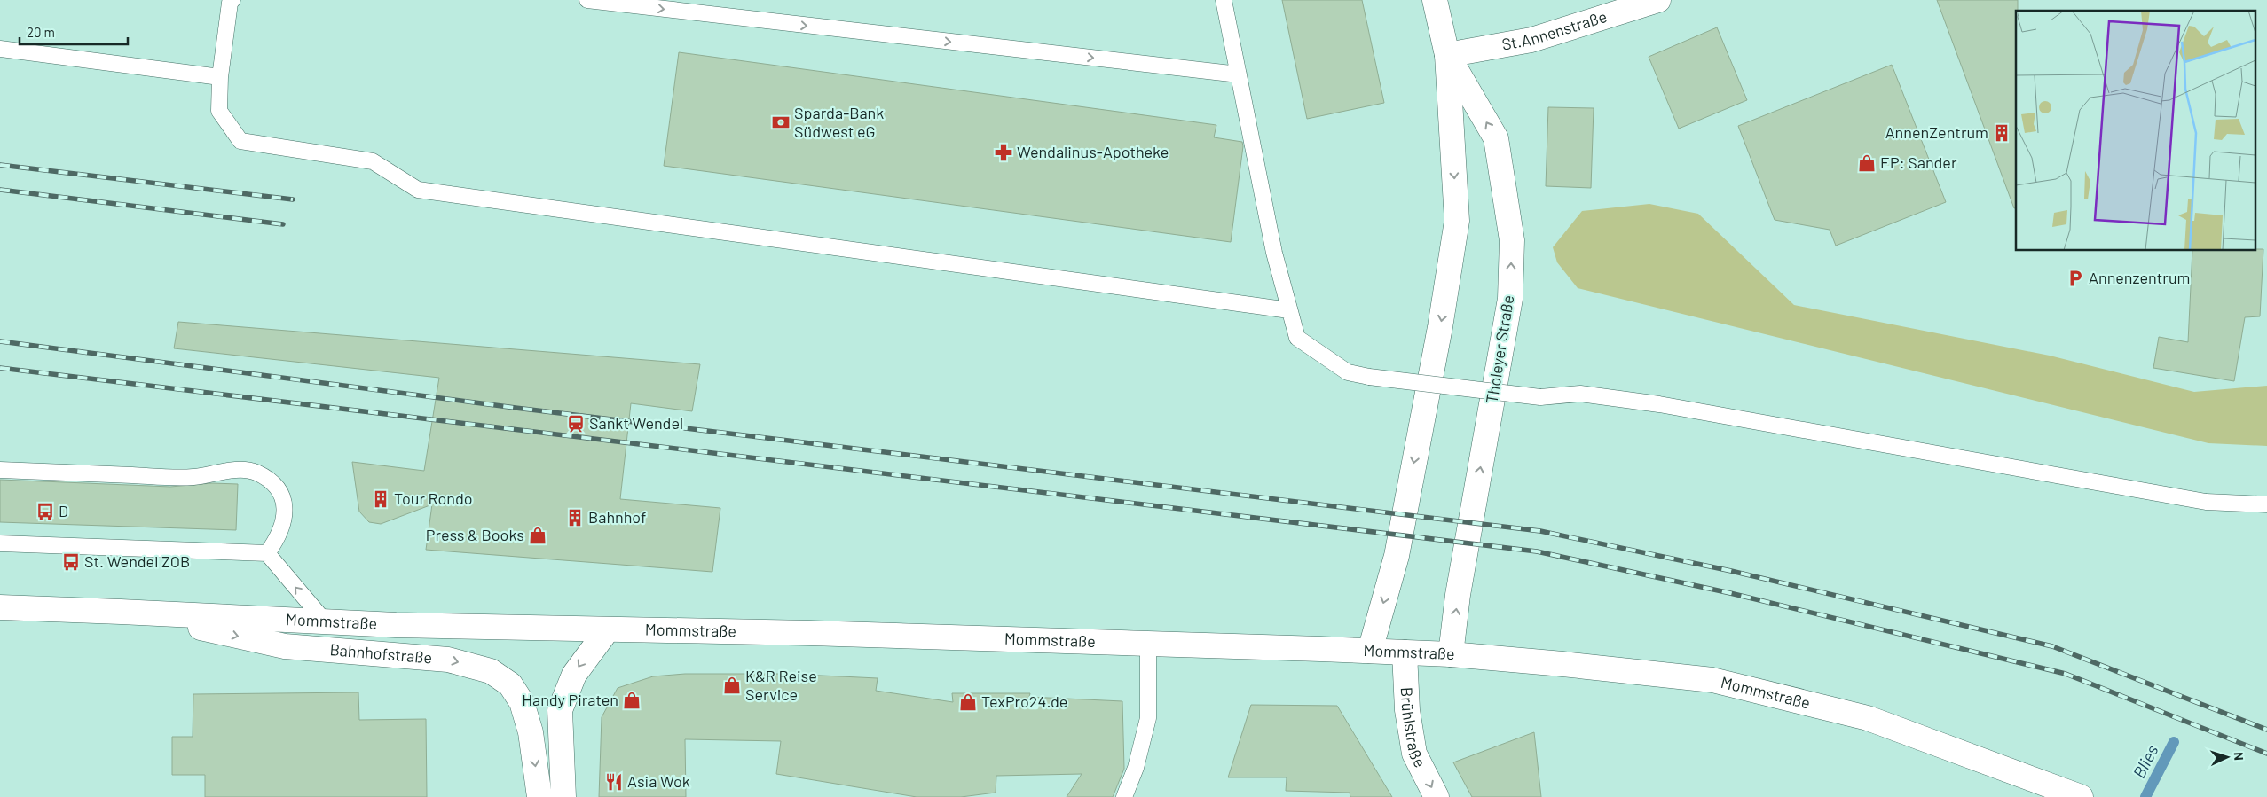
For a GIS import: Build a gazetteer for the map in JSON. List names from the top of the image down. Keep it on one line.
{"streets":{"main road":["St.Annenstraße","Tholeyer Straße","Mommstraße","Bahnhofstraße","Brühlstraße"]},"crossings":[["St.Annenstraße","Tholeyer Straße"],["Tholeyer Straße","Mommstraße"],["Mommstraße","Bahnhofstraße"],["Mommstraße","Brühlstraße"]],"one_way":["Bahnhofstraße","Brühlstraße"],"water":["Blies"],"places":{"bank":["Sparda-Bank Südwest eG"],"building":["AnnenZentrum","Tour Rondo","Bahnhof"],"pharmacy":["Wendalinus-Apotheke"],"shop":["EP: Sander","Press & Books","K&R Reise Service","Handy Piraten","TexPro24.de"],"parking":["Annenzentrum"],"station":["Sankt Wendel"],"bus stop":["D","St. Wendel ZOB"],"restaurant":["Asia Wok"]},"scale_bar":"20 m","north":"right"}
